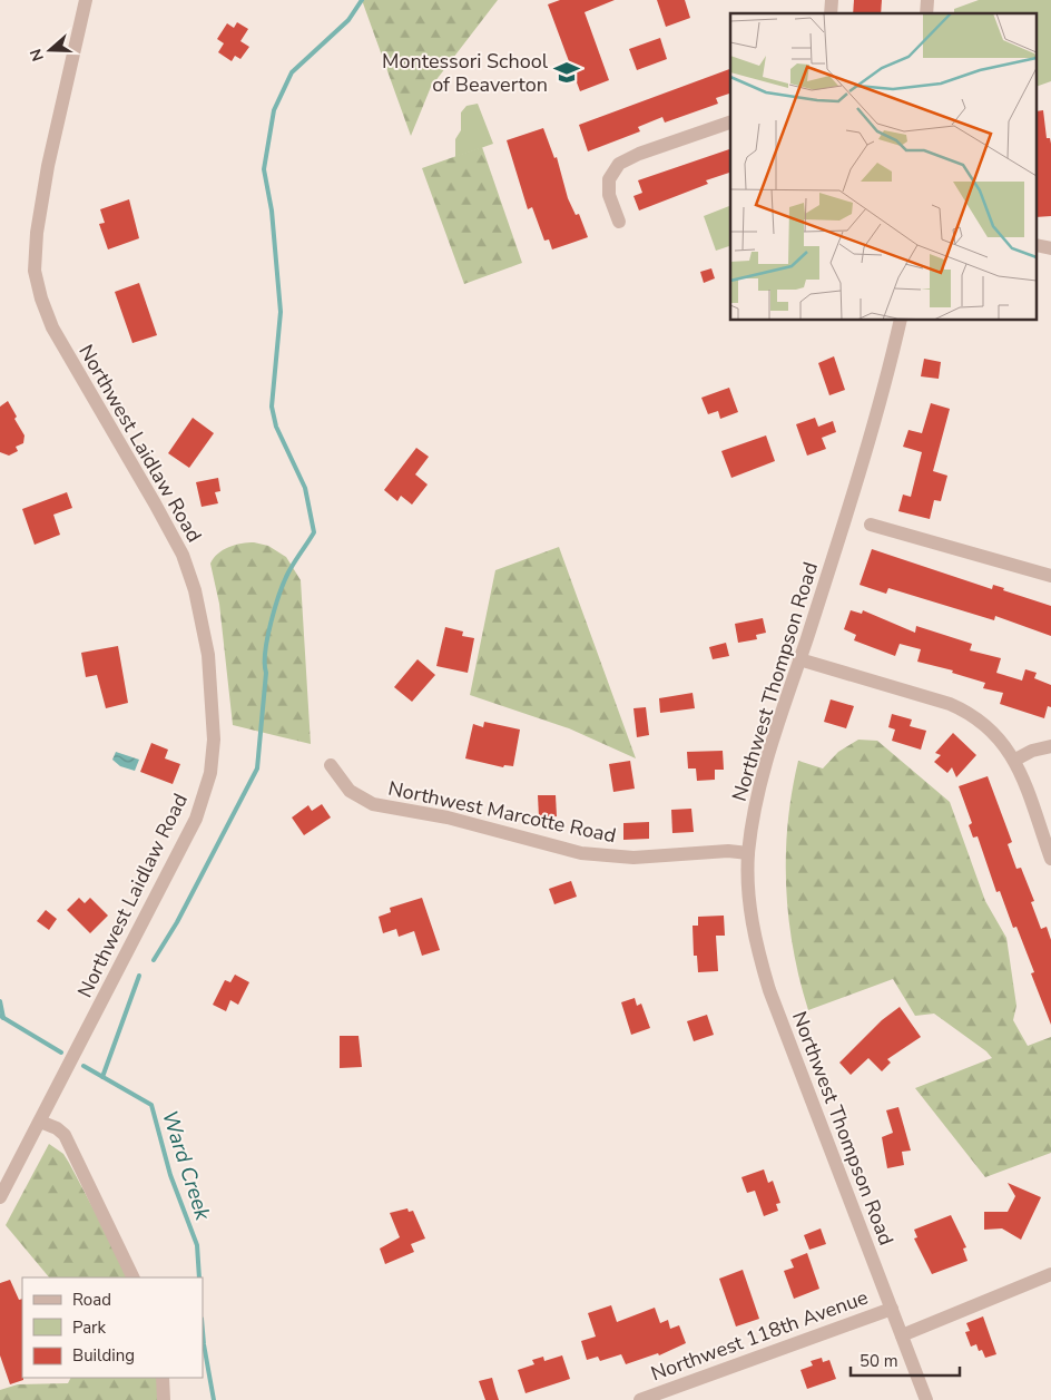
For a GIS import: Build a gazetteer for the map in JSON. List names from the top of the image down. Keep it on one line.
{"streets":{"street":["Northwest Laidlaw Road","Northwest Thompson Road","Northwest Marcotte Road","Northwest 118th Avenue"]},"crossings":[["Northwest Thompson Road","Northwest Marcotte Road"],["Northwest Thompson Road","Northwest 118th Avenue"]],"water":["Ward Creek"],"places":{"school or university":["Montessori School of Beaverton"]},"legend":["Road","Park","Building"],"scale_bar":"50 m","north":"left"}
